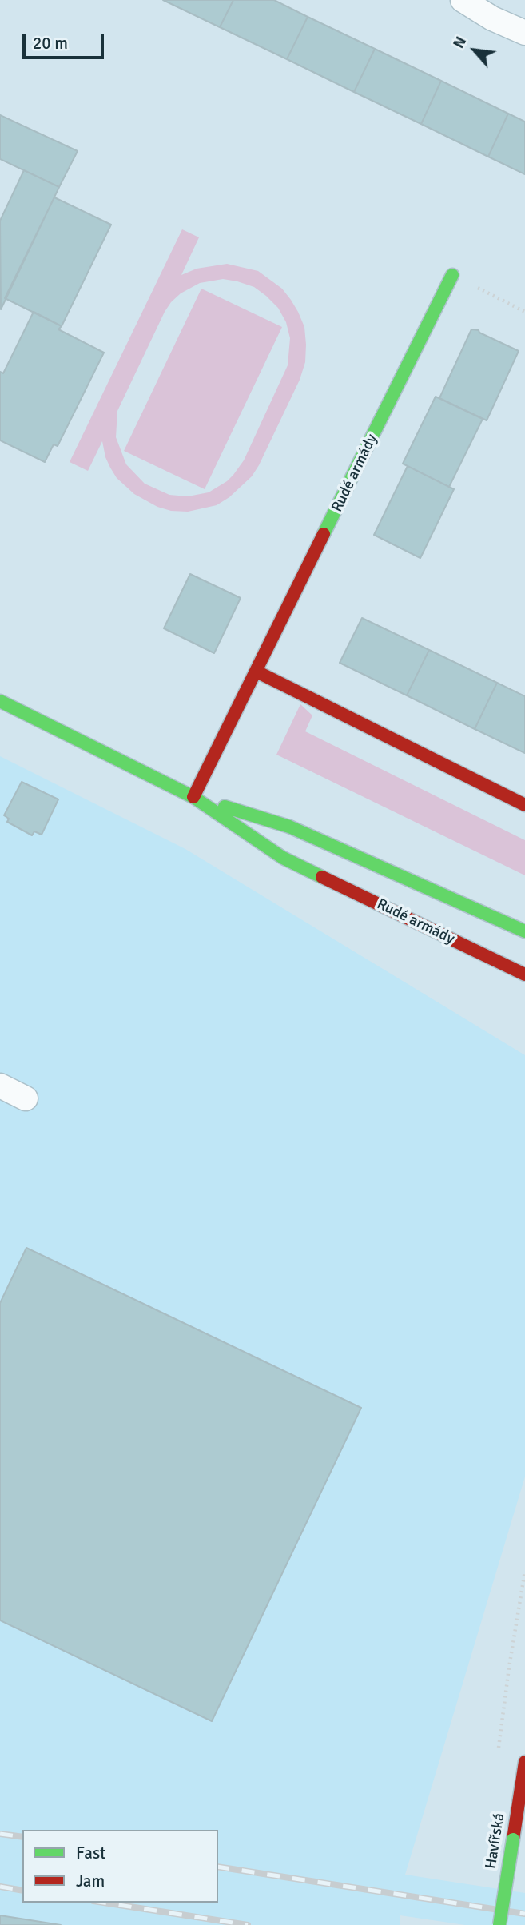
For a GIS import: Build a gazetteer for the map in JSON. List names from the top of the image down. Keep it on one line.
{"streets":{"street":["Rudé armády","Havířská"]},"legend":["Fast","Jam"],"scale_bar":"20 m","north":"top left"}
